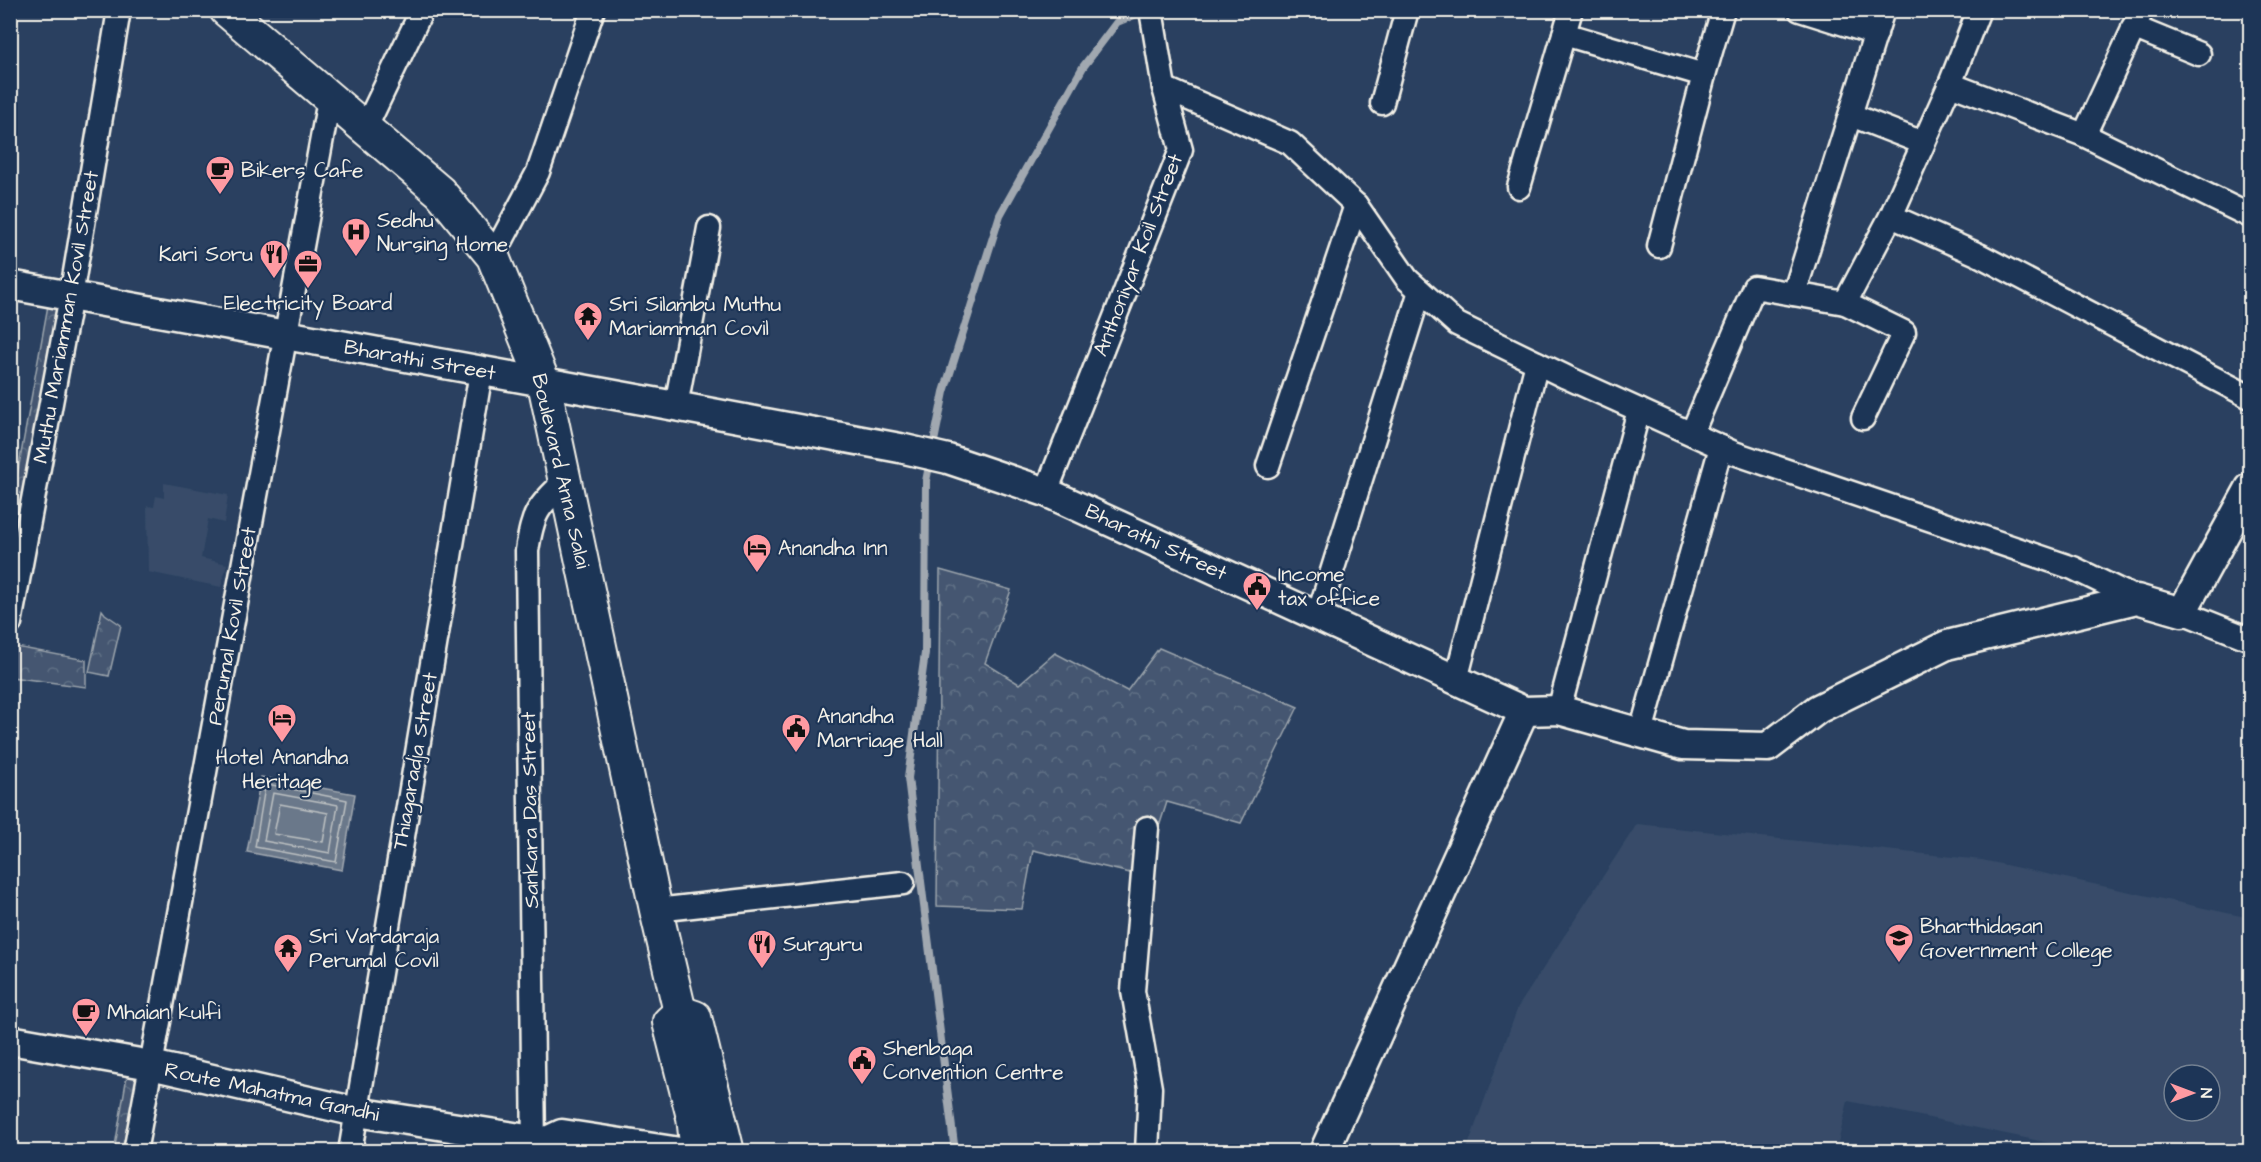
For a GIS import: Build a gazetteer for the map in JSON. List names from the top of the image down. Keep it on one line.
{"streets":{"main road":["Boulevard Anna Salai"],"street":["Anthoniyar Koil Street","Muthu Mariamman Kovil Street","Bharathi Street","Perumal Kovil Street","Thiagaradja Street","Sankara Das Street","Route Mahatma Gandhi"]},"crossings":[["Anthoniyar Koil Street","Bharathi Street"],["Muthu Mariamman Kovil Street","Bharathi Street"],["Bharathi Street","Boulevard Anna Salai"],["Bharathi Street","Perumal Kovil Street"],["Bharathi Street","Thiagaradja Street"],["Boulevard Anna Salai","Perumal Kovil Street"],["Boulevard Anna Salai","Sankara Das Street"],["Perumal Kovil Street","Route Mahatma Gandhi"],["Thiagaradja Street","Route Mahatma Gandhi"],["Sankara Das Street","Route Mahatma Gandhi"]],"places":{"cafe":["Bikers Cafe","Mhaian kulfi"],"hospital":["Sedhu Nursing Home"],"restaurant":["Kari Soru","Surguru"],"office":["Electricity Board"],"temple":["Sri Silambu Muthu Mariamman Covil","Sri Vardaraja Perumal Covil"],"hotel":["Anandha Inn","Hotel Anandha Heritage"],"public building":["Income tax office","Anandha Marriage Hall","Shenbaga Convention Centre"],"school or university":["Bharthidasan Government College"]},"north":"right"}
